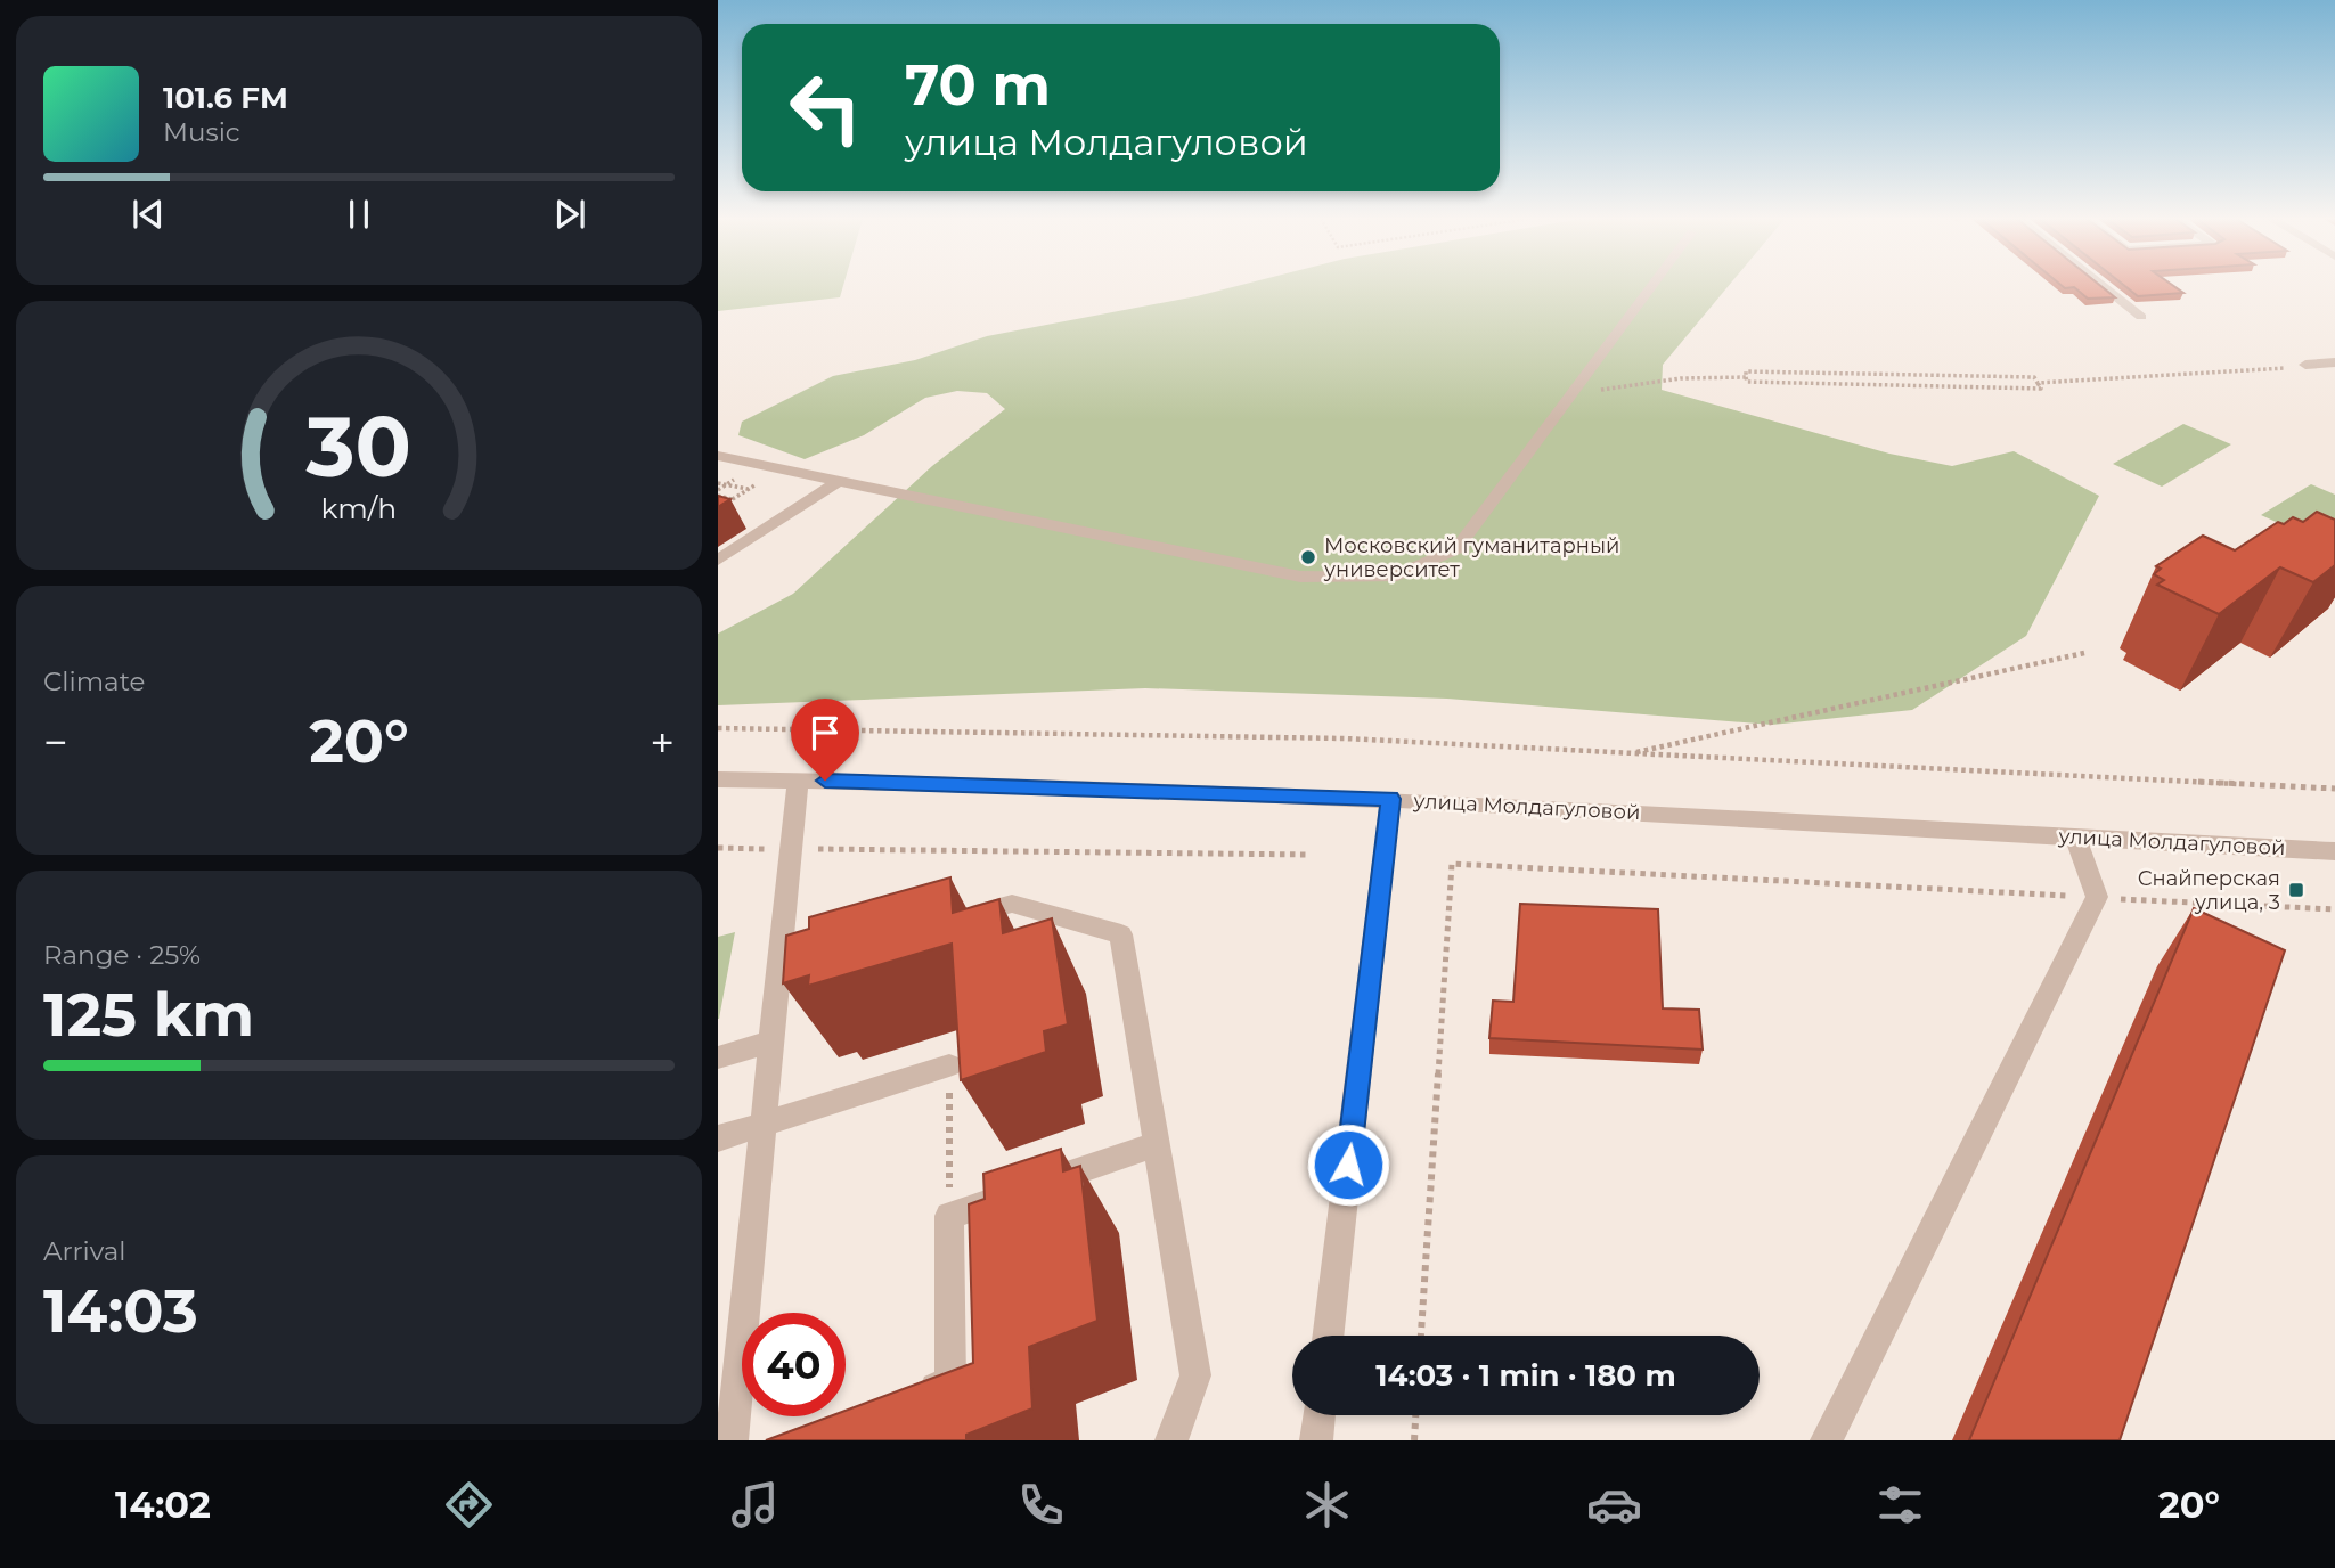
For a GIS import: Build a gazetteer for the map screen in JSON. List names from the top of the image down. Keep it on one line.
{"streets":{"street":["улица Молдагуловой"]},"places":{"other":["Московский гуманитарный университет"],"transit":["Снайперская улица, 3"]},"page":{"turn":["70 m","улица Молдагуловой"],"song":["101.6 FM","Music"],"tile":["Climate",["Range · 25%","125 km"],["Arrival","14:03"]],"heat":["−","20°","+"],"limit":"40","trip":"14:03 · 1 min · 180 m","tabs":["14:02","20°"],"gauge":["30","km/h"]}}
